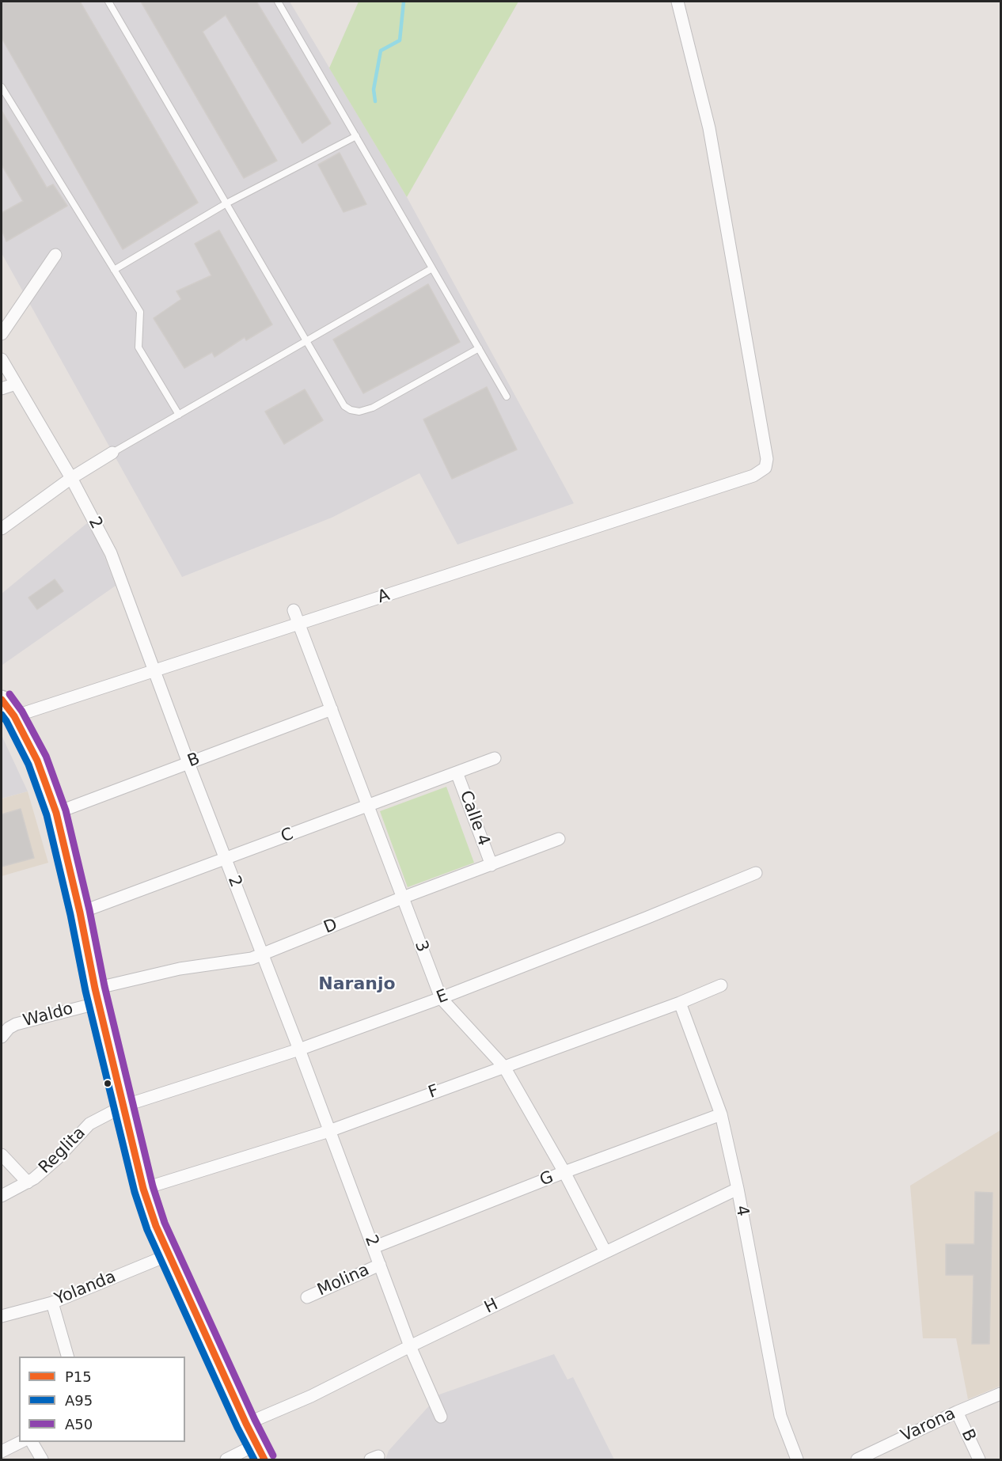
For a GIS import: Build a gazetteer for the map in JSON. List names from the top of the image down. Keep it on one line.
{"streets":{"street":["2","A","B","Calle 4","C","D","3","E","Waldo","F","Reglita","G","4","Molina","Yolanda","H","Varona"]},"crossings":[["2","A"],["2","B"],["2","C"],["2","D"],["2","E"],["2","F"],["2","G"],["2","Molina"],["2","H"],["A","3"],["B","3"],["B","Varona"],["Calle 4","C"],["Calle 4","D"],["C","3"],["D","3"],["D","Waldo"],["3","E"],["3","F"],["3","G"],["3","H"],["E","Reglita"],["F","4"],["G","4"],["4","H"]],"districts":["Naranjo"],"lines":["transit line A50","transit line P15","transit line A95"],"legend":["P15","A95","A50"]}
